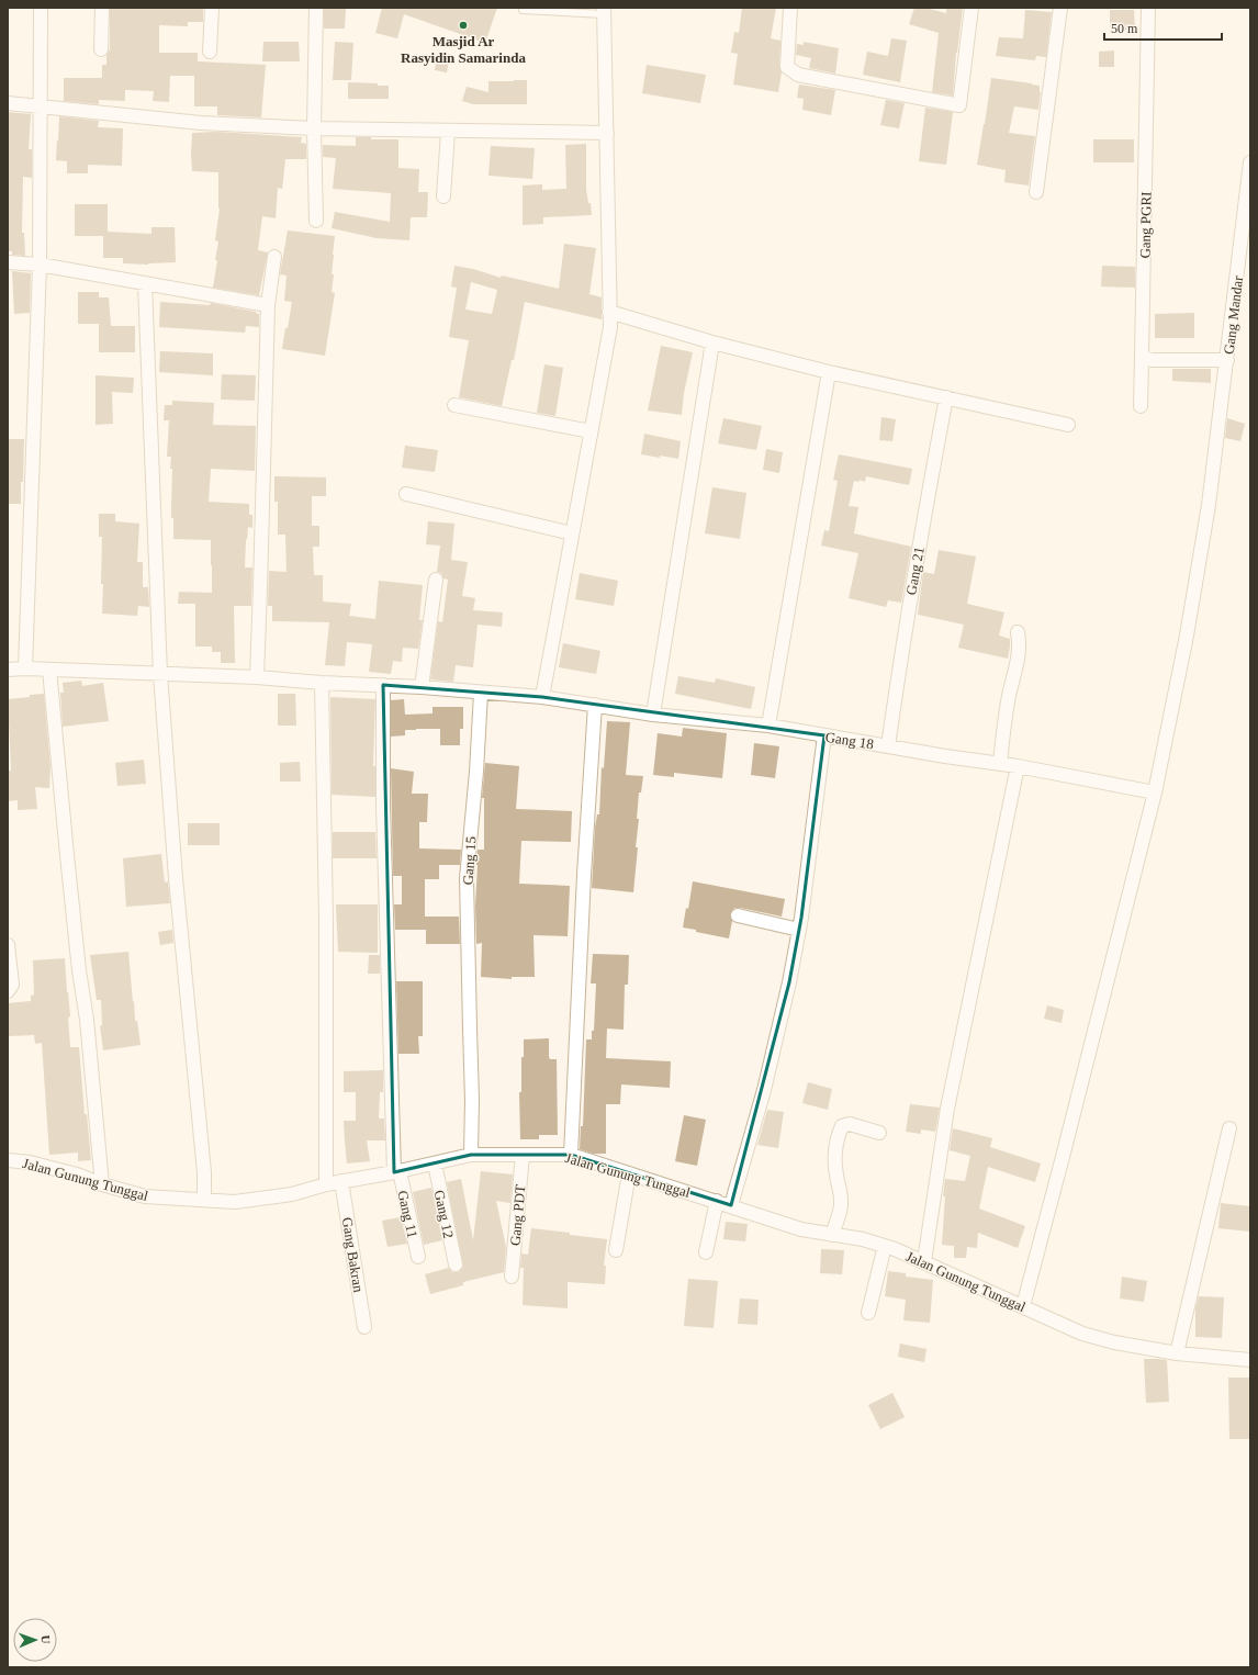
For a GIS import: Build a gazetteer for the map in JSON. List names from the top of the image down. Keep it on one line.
{"streets":{"street":["Gang PGRI","Gang Mandar","Gang 21","Gang 18","Gang 15","Jalan Gunung Tunggal","Gang 11","Gang 12","Gang PDT","Gang Bakran"]},"crossings":[["Gang Mandar","Gang 18"],["Gang Mandar","Jalan Gunung Tunggal"],["Gang 21","Gang 18"],["Gang 18","Gang 15"],["Gang 18","Gang 11"],["Gang 15","Jalan Gunung Tunggal"],["Jalan Gunung Tunggal","Gang 11"],["Jalan Gunung Tunggal","Gang 12"],["Jalan Gunung Tunggal","Gang PDT"],["Jalan Gunung Tunggal","Gang Bakran"]],"places":["Masjid Ar Rasyidin Samarinda"],"scale_bar":"50 m","north":"right"}
